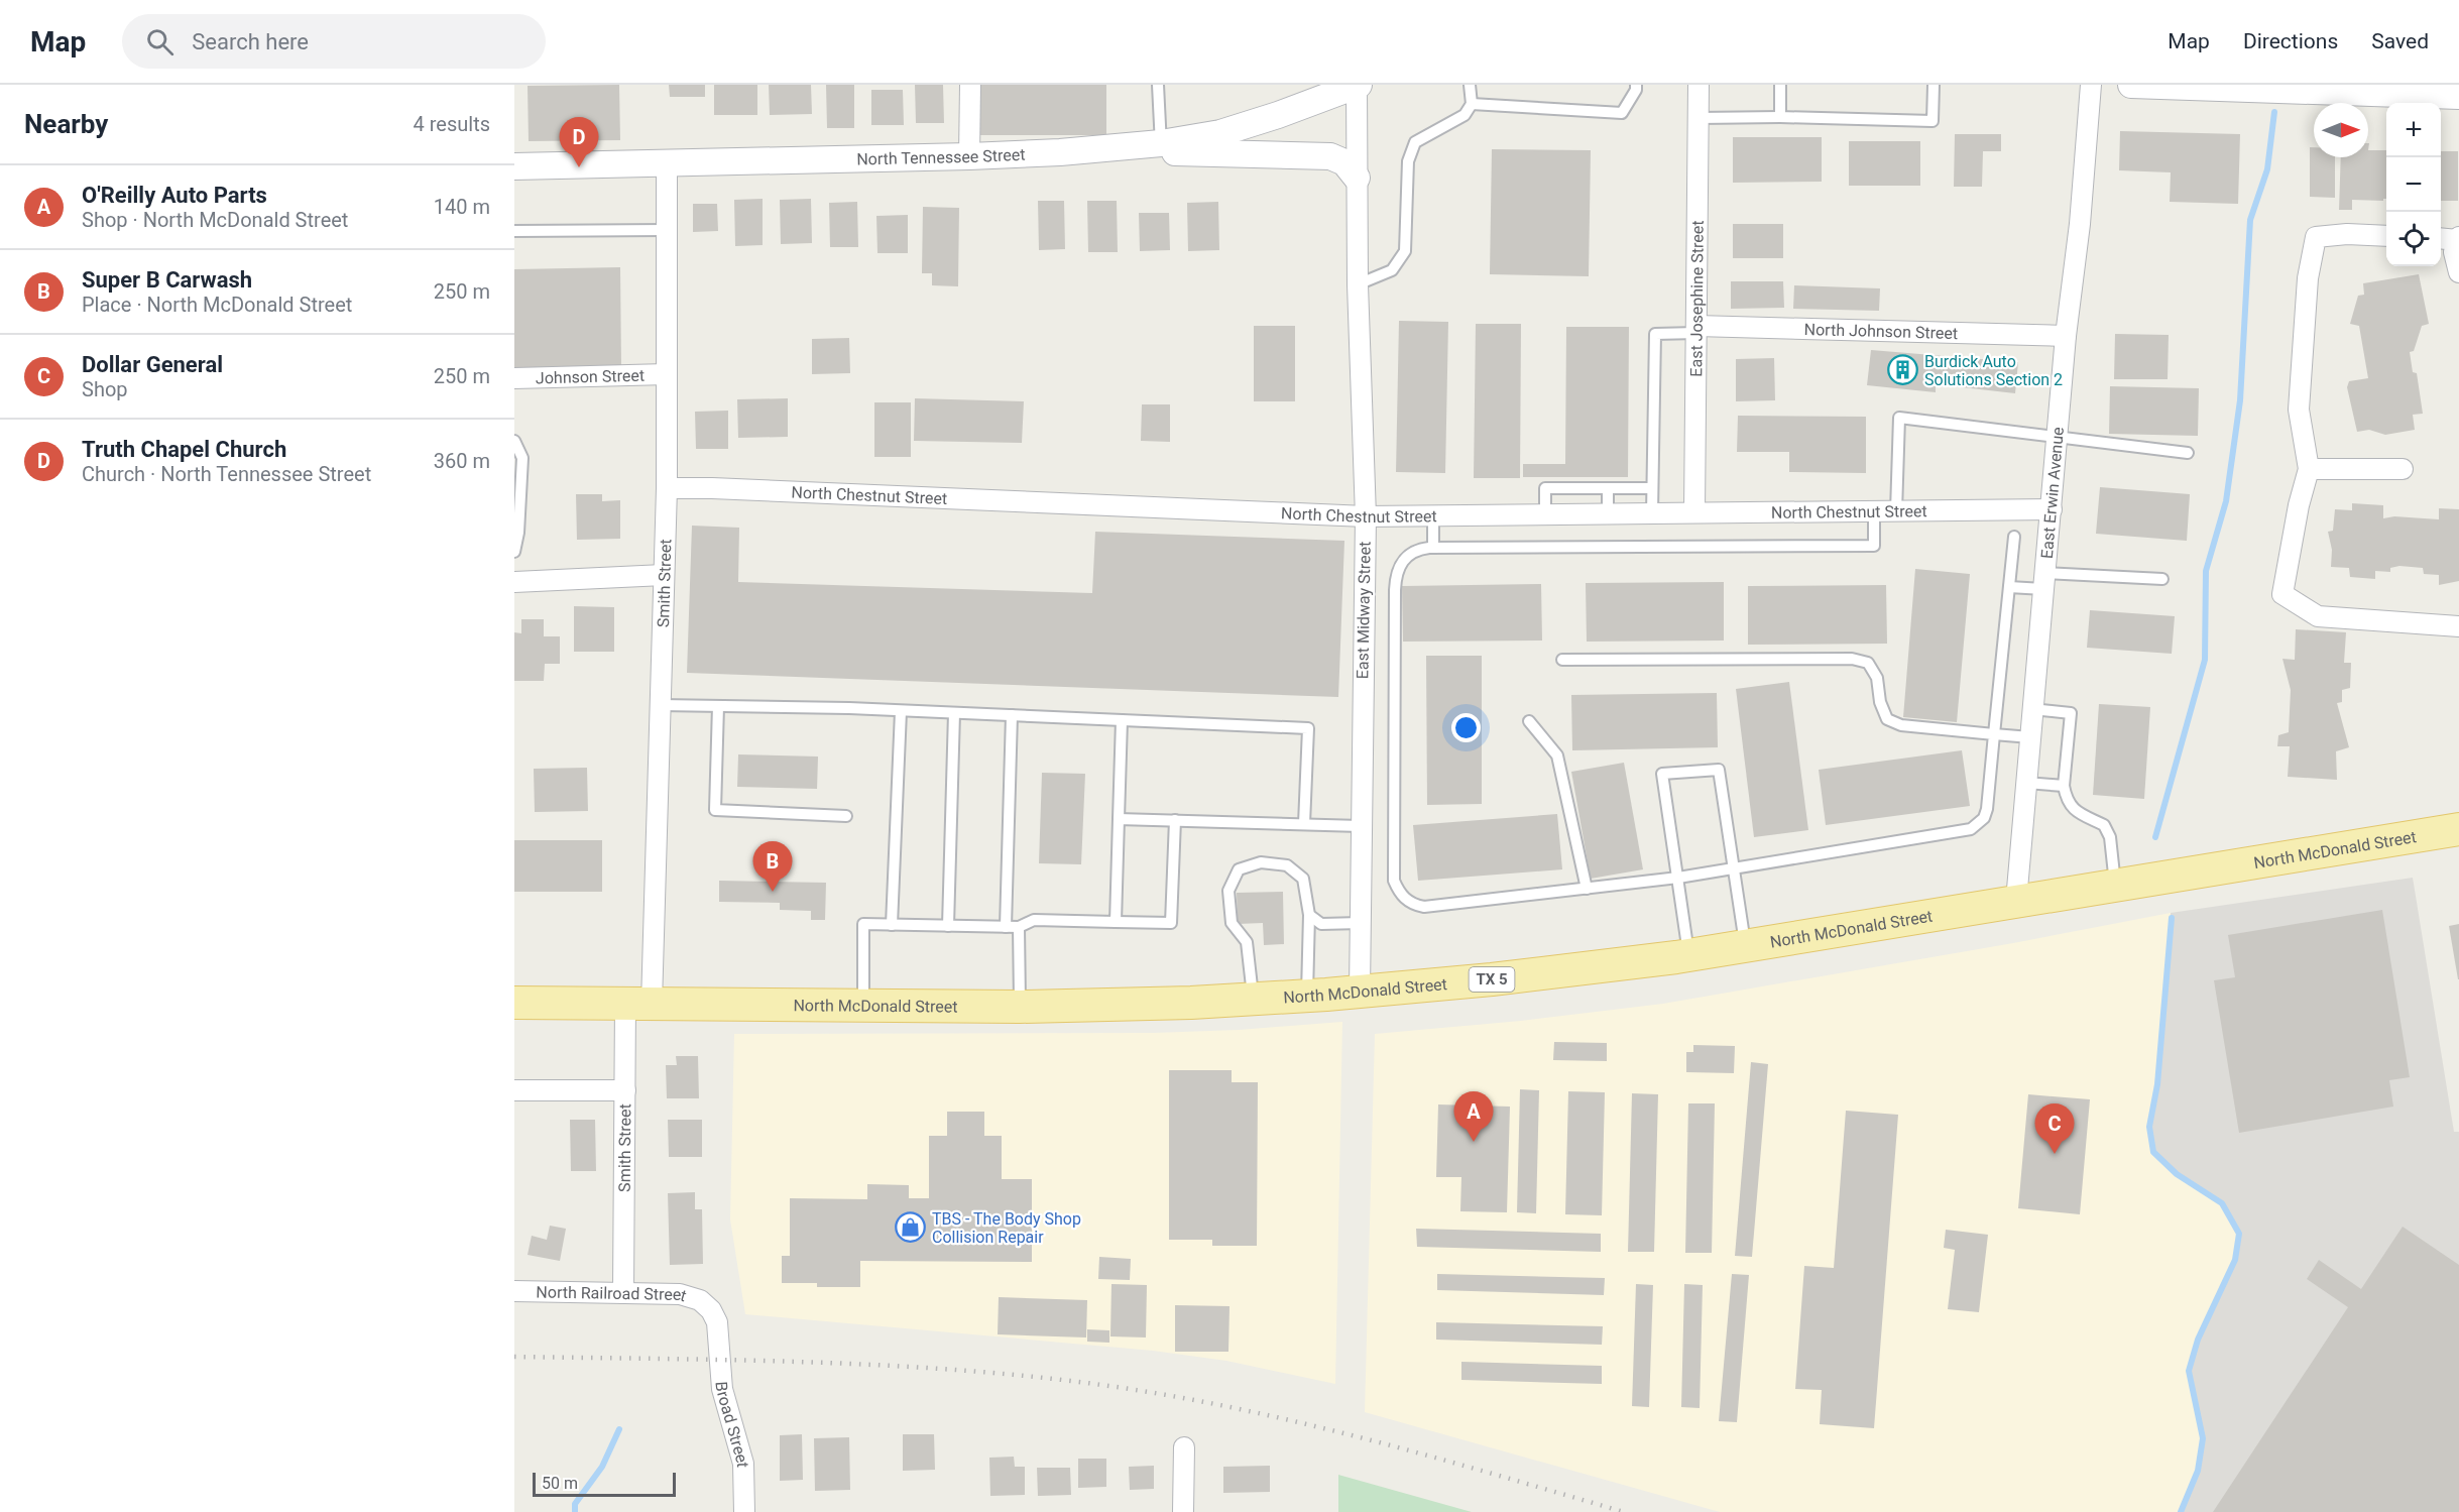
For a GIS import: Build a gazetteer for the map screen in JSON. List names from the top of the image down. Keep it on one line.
{"streets":{"main road":["North McDonald Street","TX 5"],"street":["North Tennessee Street","East Josephine Street","North Johnson Street","Johnson Street","East Erwin Avenue","North Chestnut Street","Smith Street","East Midway Street","North Railroad Street","Broad Street"]},"crossings":[["North Tennessee Street","Smith Street"],["East Josephine Street","North Johnson Street"],["East Josephine Street","North Chestnut Street"],["North Johnson Street","East Erwin Avenue"],["Johnson Street","Smith Street"],["East Erwin Avenue","North Chestnut Street"],["East Erwin Avenue","North McDonald Street"],["North Chestnut Street","Smith Street"],["North Chestnut Street","East Midway Street"],["Smith Street","North McDonald Street"],["Smith Street","North Railroad Street"],["East Midway Street","North McDonald Street"],["North Railroad Street","Broad Street"]],"places":{"building":["Burdick Auto Solutions Section 2"],"shop":["TBS - The Body Shop Collision Repair"]},"scale_bar":"50 m","north":"right","page":{"header":"Map","search":"Search here","nav":["Map","Directions","Saved"],"heading":["Nearby","4 results"],"map_buttons":["+","−"],"pins":["D","B","A","C"],"list":[{"mark":"A","name":"O'Reilly Auto Parts","note":"Shop · North McDonald Street","value":"140 m"},{"mark":"B","name":"Super B Carwash","note":"Place · North McDonald Street","value":"250 m"},{"mark":"C","name":"Dollar General","note":"Shop","value":"250 m"},{"mark":"D","name":"Truth Chapel Church","note":"Church · North Tennessee Street","value":"360 m"}],"scale":"50 m"}}
